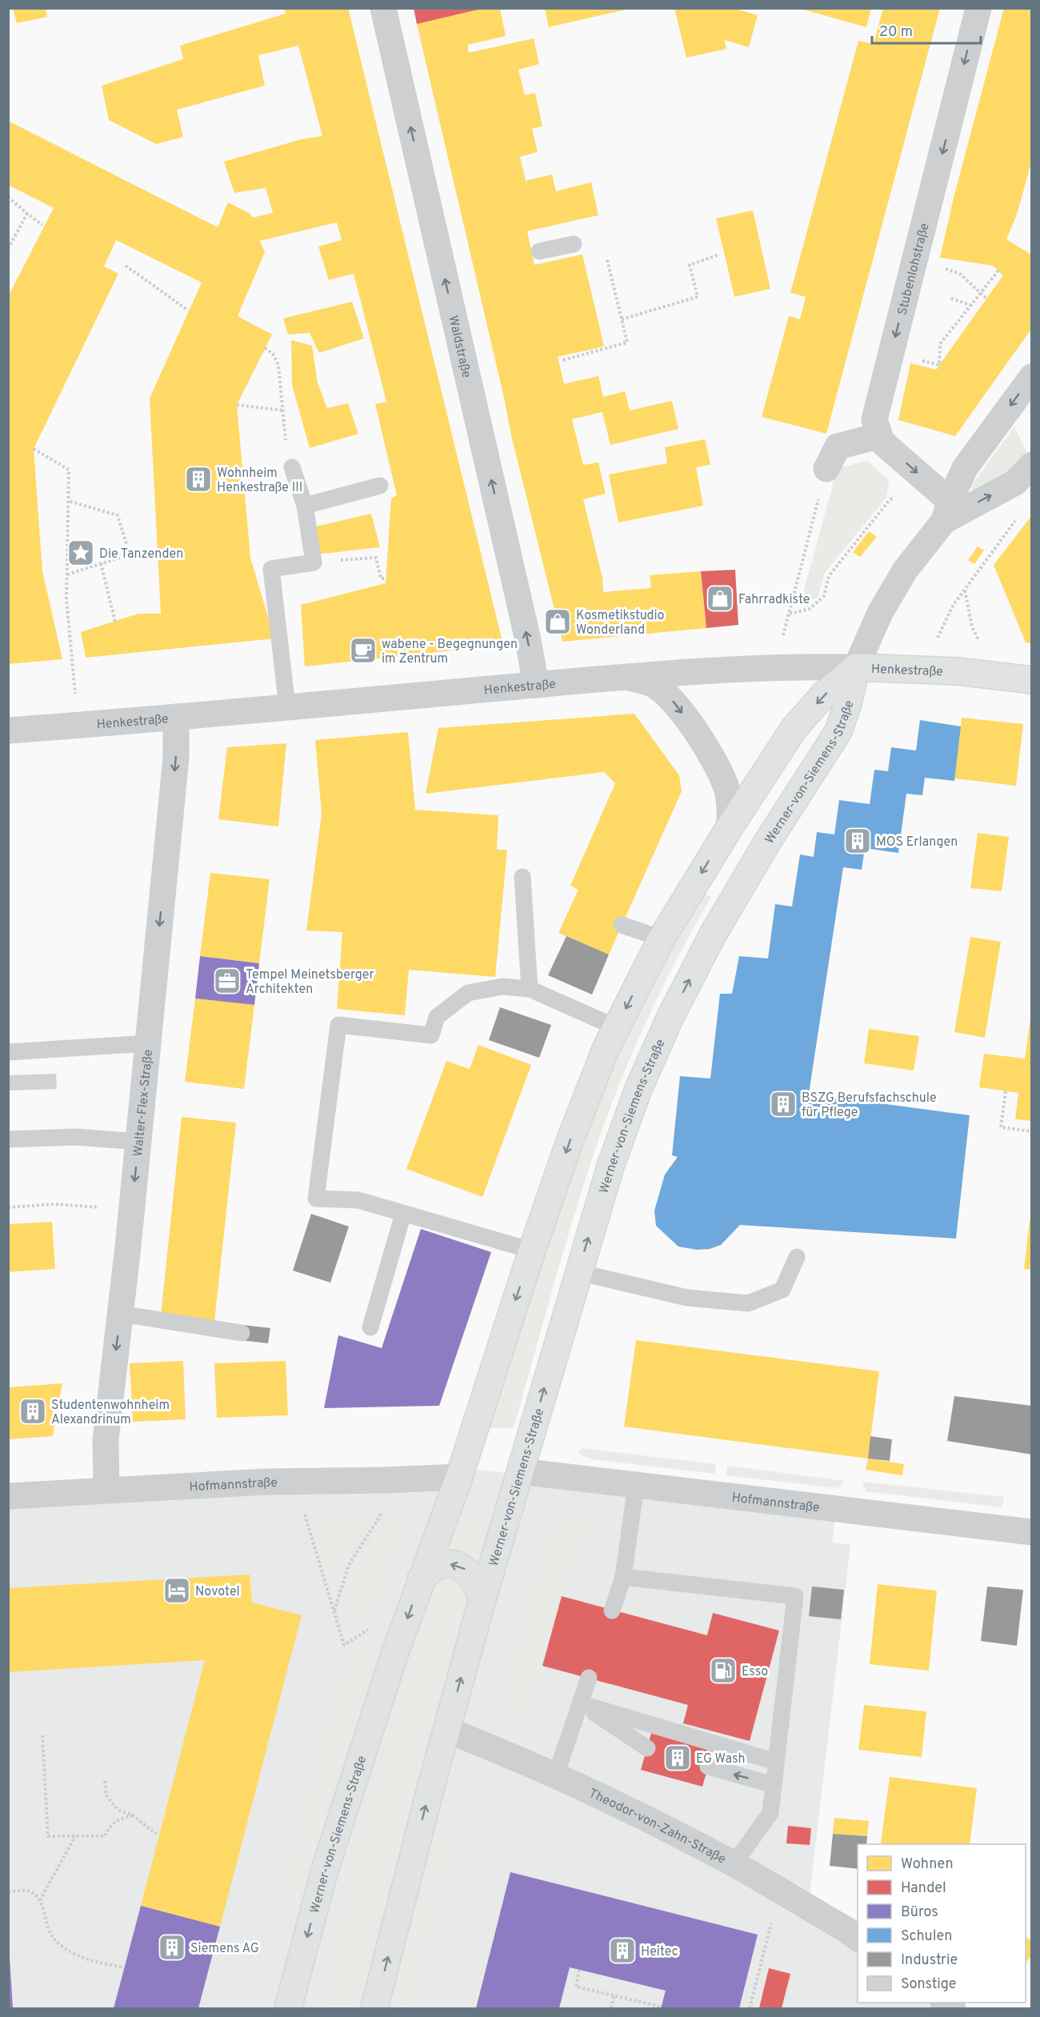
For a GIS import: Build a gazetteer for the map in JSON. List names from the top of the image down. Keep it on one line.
{"streets":{"main road":["Henkestraße","Werner-von-Siemens-Straße"],"street":["Stubenlohstraße","Waldstraße","Walter-Flex-Straße","Hofmannstraße","Theodor-von-Zahn-Straße"]},"crossings":[["Waldstraße","Henkestraße"],["Henkestraße","Werner-von-Siemens-Straße"],["Henkestraße","Walter-Flex-Straße"],["Werner-von-Siemens-Straße","Hofmannstraße"],["Werner-von-Siemens-Straße","Theodor-von-Zahn-Straße"],["Walter-Flex-Straße","Hofmannstraße"]],"one_way":["Stubenlohstraße","Waldstraße","Walter-Flex-Straße"],"places":{"building":["Wohnheim Henkestraße III","MOS Erlangen","BSZG Berufsfachschule für Pflege","Studentenwohnheim Alexandrinum","EG Wash","Siemens AG","Heitec"],"place":["Die Tanzenden"],"shop":["Fahrradkiste","Kosmetikstudio Wonderland"],"cafe":["wabene - Begegnungen im Zentrum"],"office":["Tempel Meinetsberger Architekten"],"hotel":["Novotel"],"fuel station":["Esso"]},"legend":["Wohnen","Handel","Büros","Schulen","Industrie","Sonstige"],"scale_bar":"20 m"}
